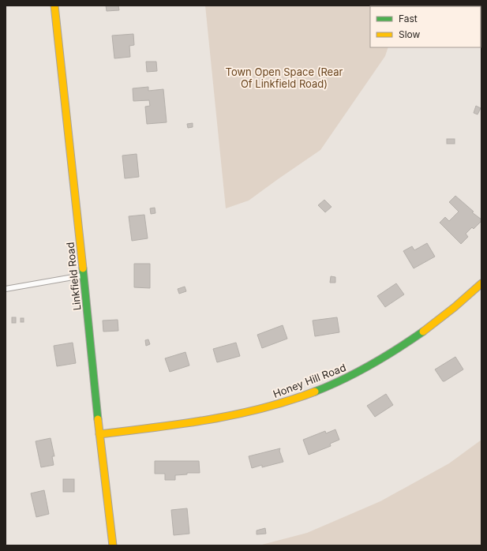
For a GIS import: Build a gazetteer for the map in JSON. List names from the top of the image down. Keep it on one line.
{"streets":{"street":["Linkfield Road","Honey Hill Road"]},"crossings":[["Linkfield Road","Honey Hill Road"]],"parks":["Town Open Space (Rear Of Linkfield Road)"],"legend":["Fast","Slow"]}
